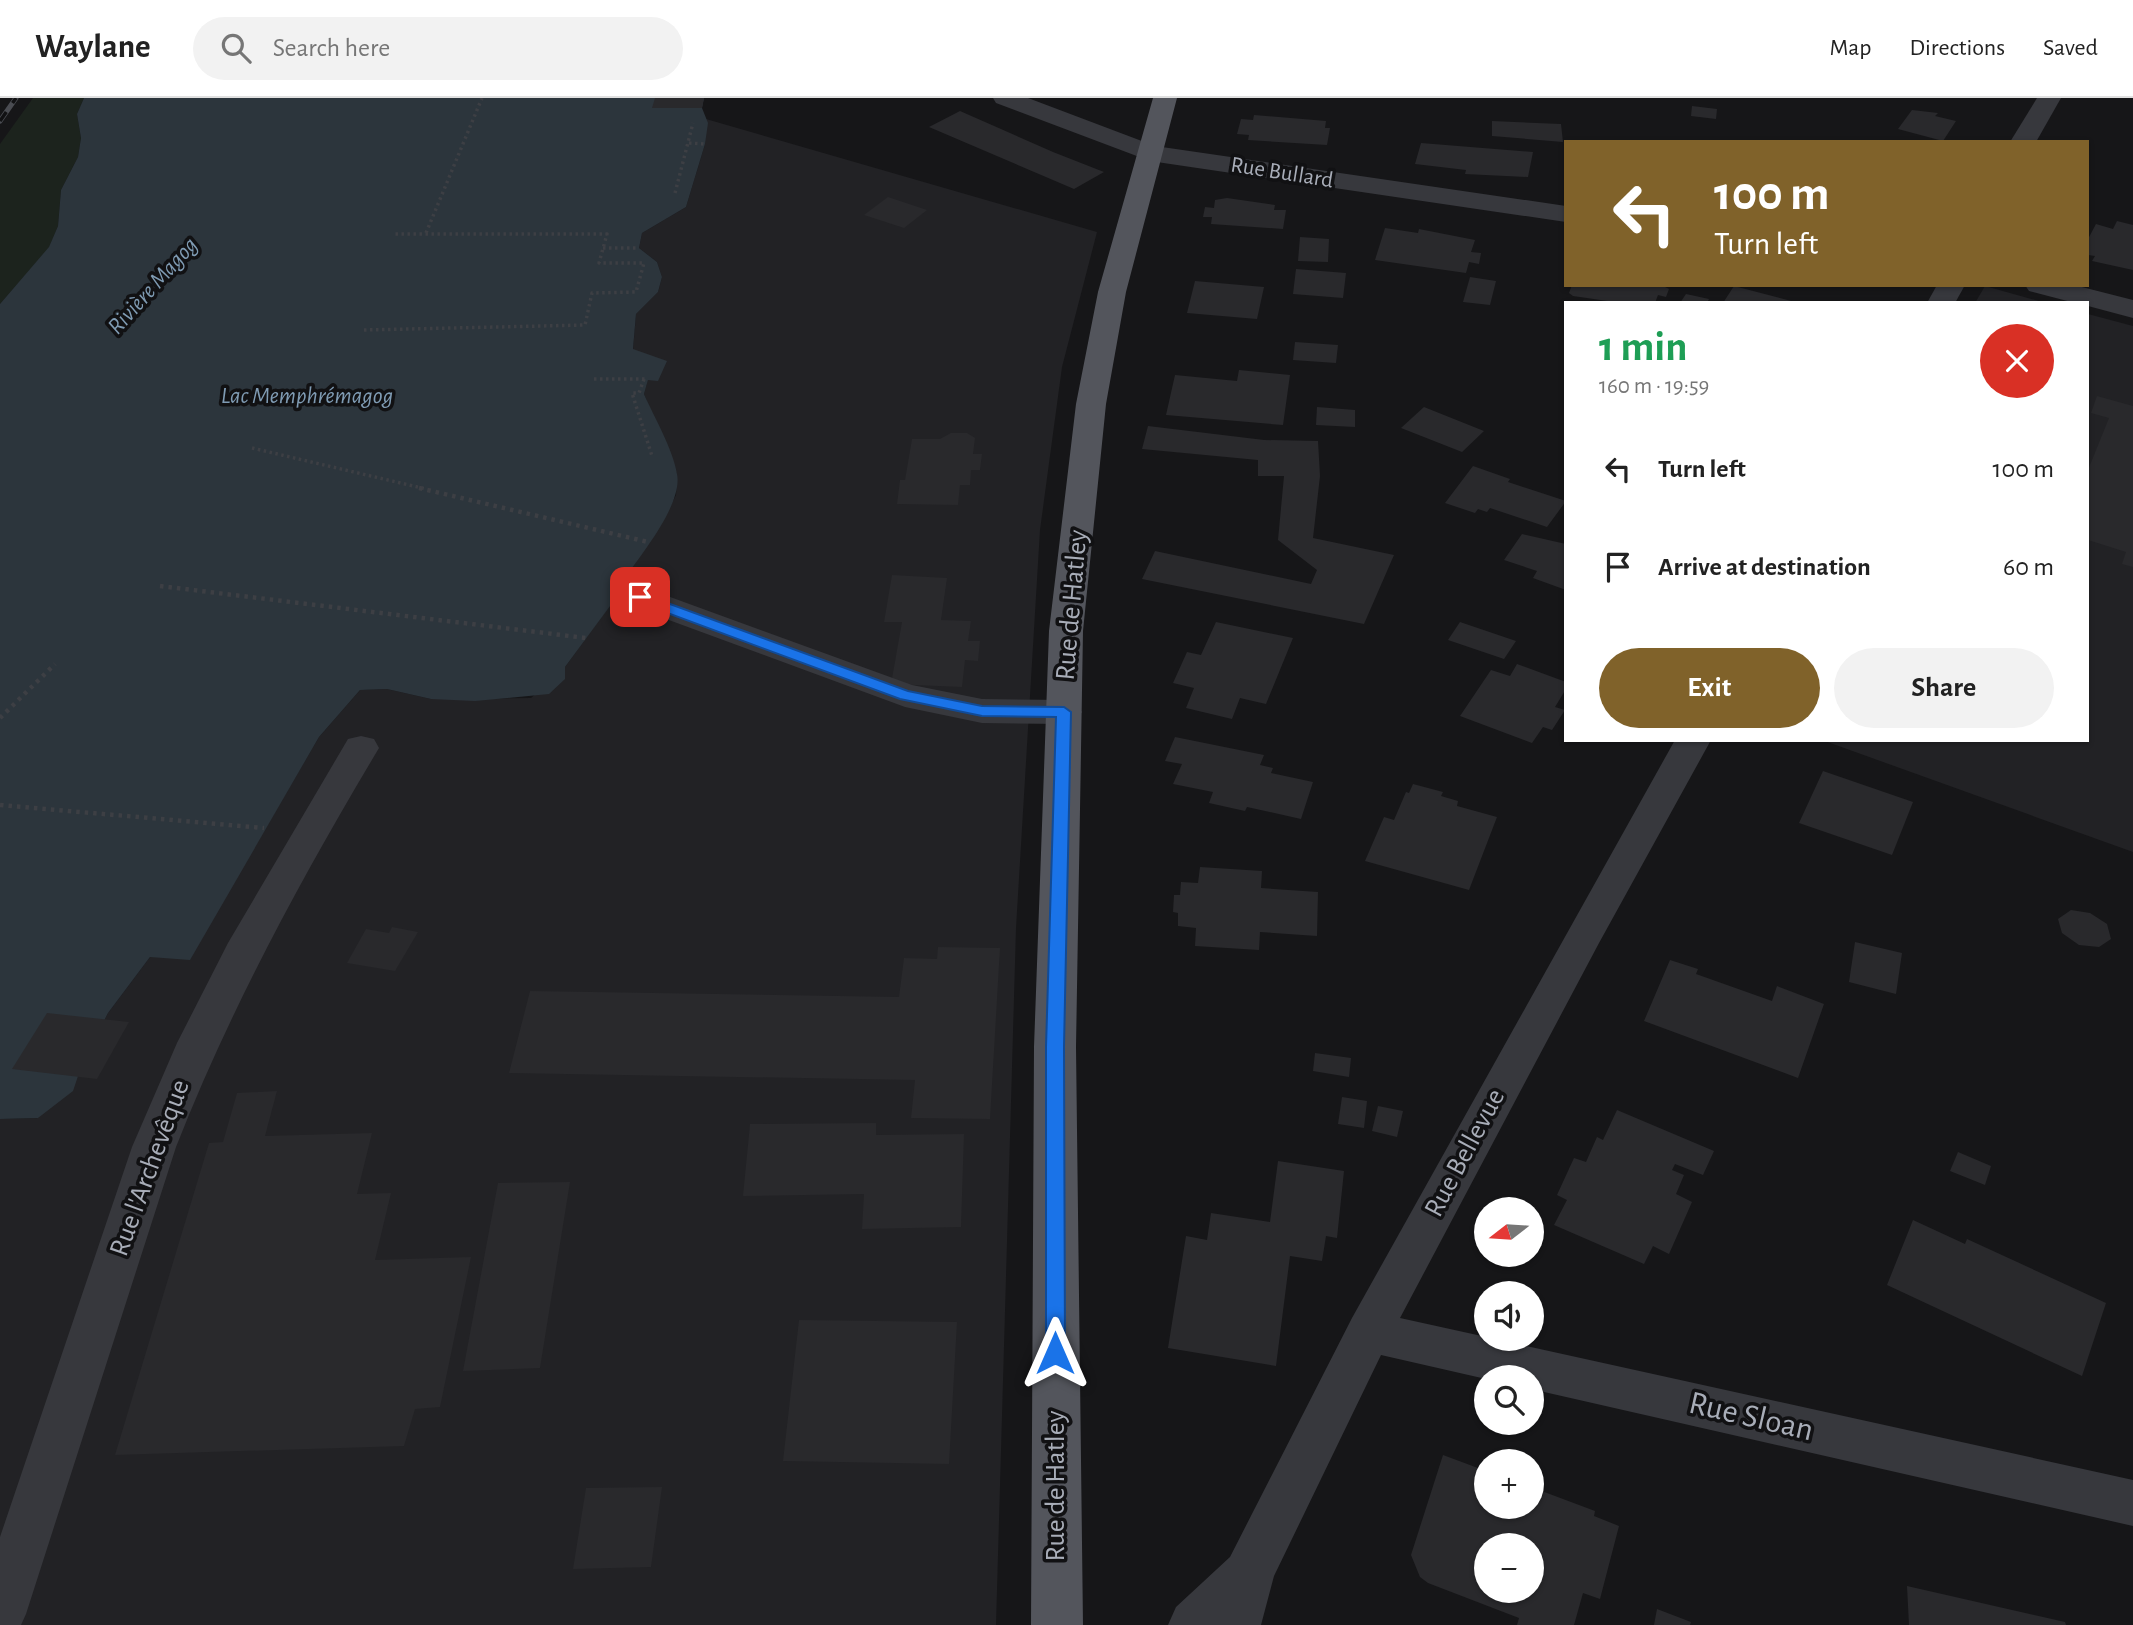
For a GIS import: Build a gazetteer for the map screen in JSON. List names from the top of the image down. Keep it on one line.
{"streets":{"main road":["Rue de Hatley"],"street":["Rue Bullard","Rue Bellevue","Rue l'Archevêque","Rue Sloan"]},"crossings":[["Rue Bullard","Rue de Hatley"],["Rue Bellevue","Rue Sloan"]],"water":["Rivière Magog","Lac Memphrémagog"],"north":"left","page":{"header":"Waylane","search":"Search here","nav":["Map","Directions","Saved"],"turn":["100 m","Turn left"],"heading":["1 min","160 m · 19:59"],"list":[{"name":"Turn left","value":"100 m"},{"name":"Arrive at destination","value":"60 m"}],"buttons":["Exit","Share"],"map_buttons":["+","−"]}}
